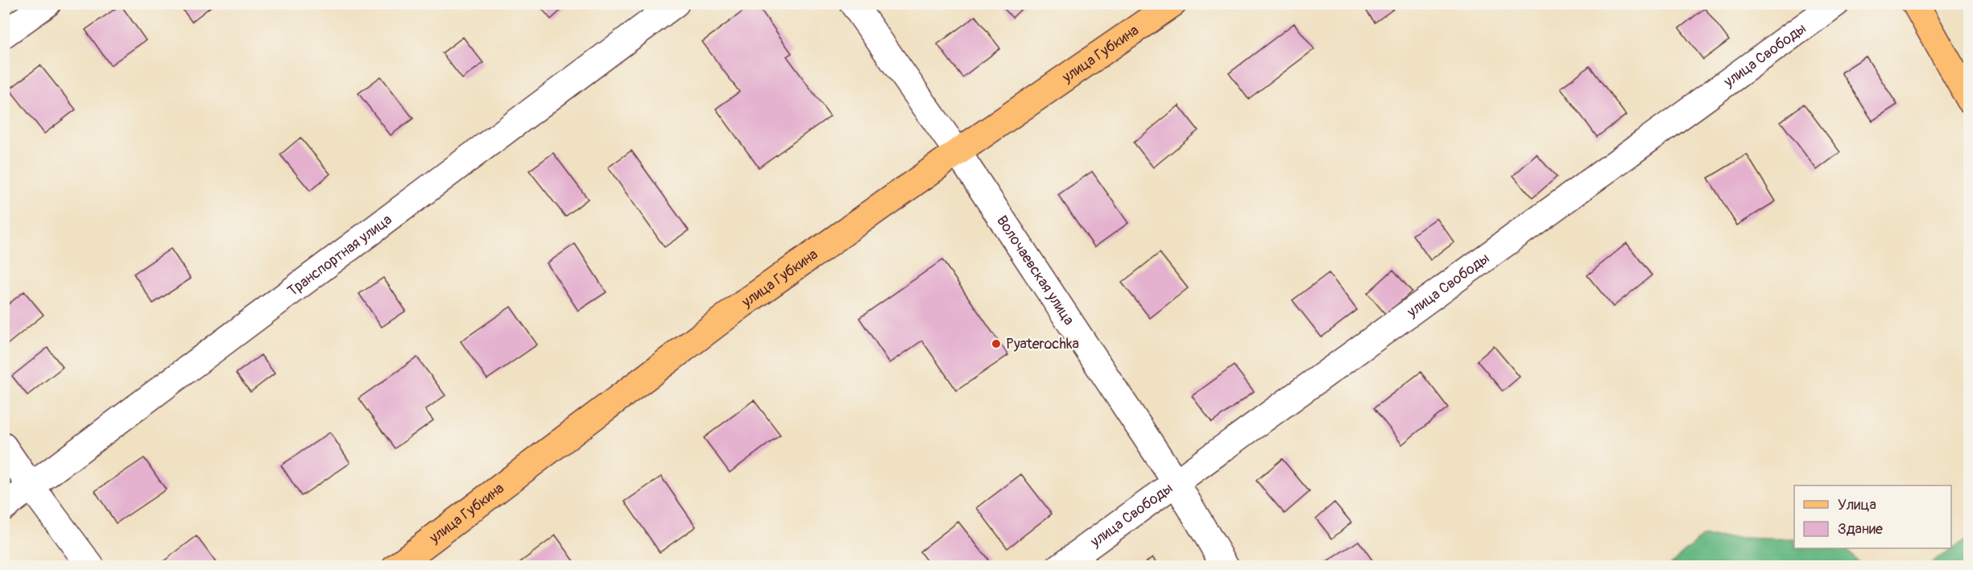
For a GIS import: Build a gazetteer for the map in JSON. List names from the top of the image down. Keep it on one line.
{"streets":{"main road":["улица Губкина"],"street":["улица Свободы","Транспортная улица","Волочаевская улица"]},"crossings":[["улица Губкина","Волочаевская улица"],["улица Свободы","Волочаевская улица"]],"places":["Pyaterochka"],"legend":["Улица","Здание"]}
